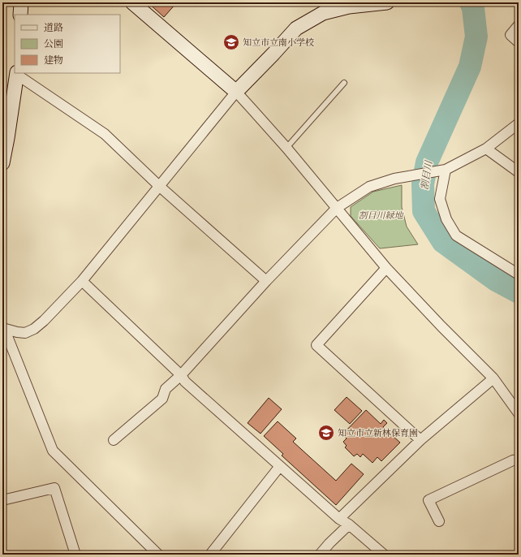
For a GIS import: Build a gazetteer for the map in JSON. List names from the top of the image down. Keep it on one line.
{"water":["割目川"],"parks":["割目川緑地"],"places":{"school or university":["知立市立南小学校","知立市立新林保育園"]},"legend":["道路","公園","建物"]}
